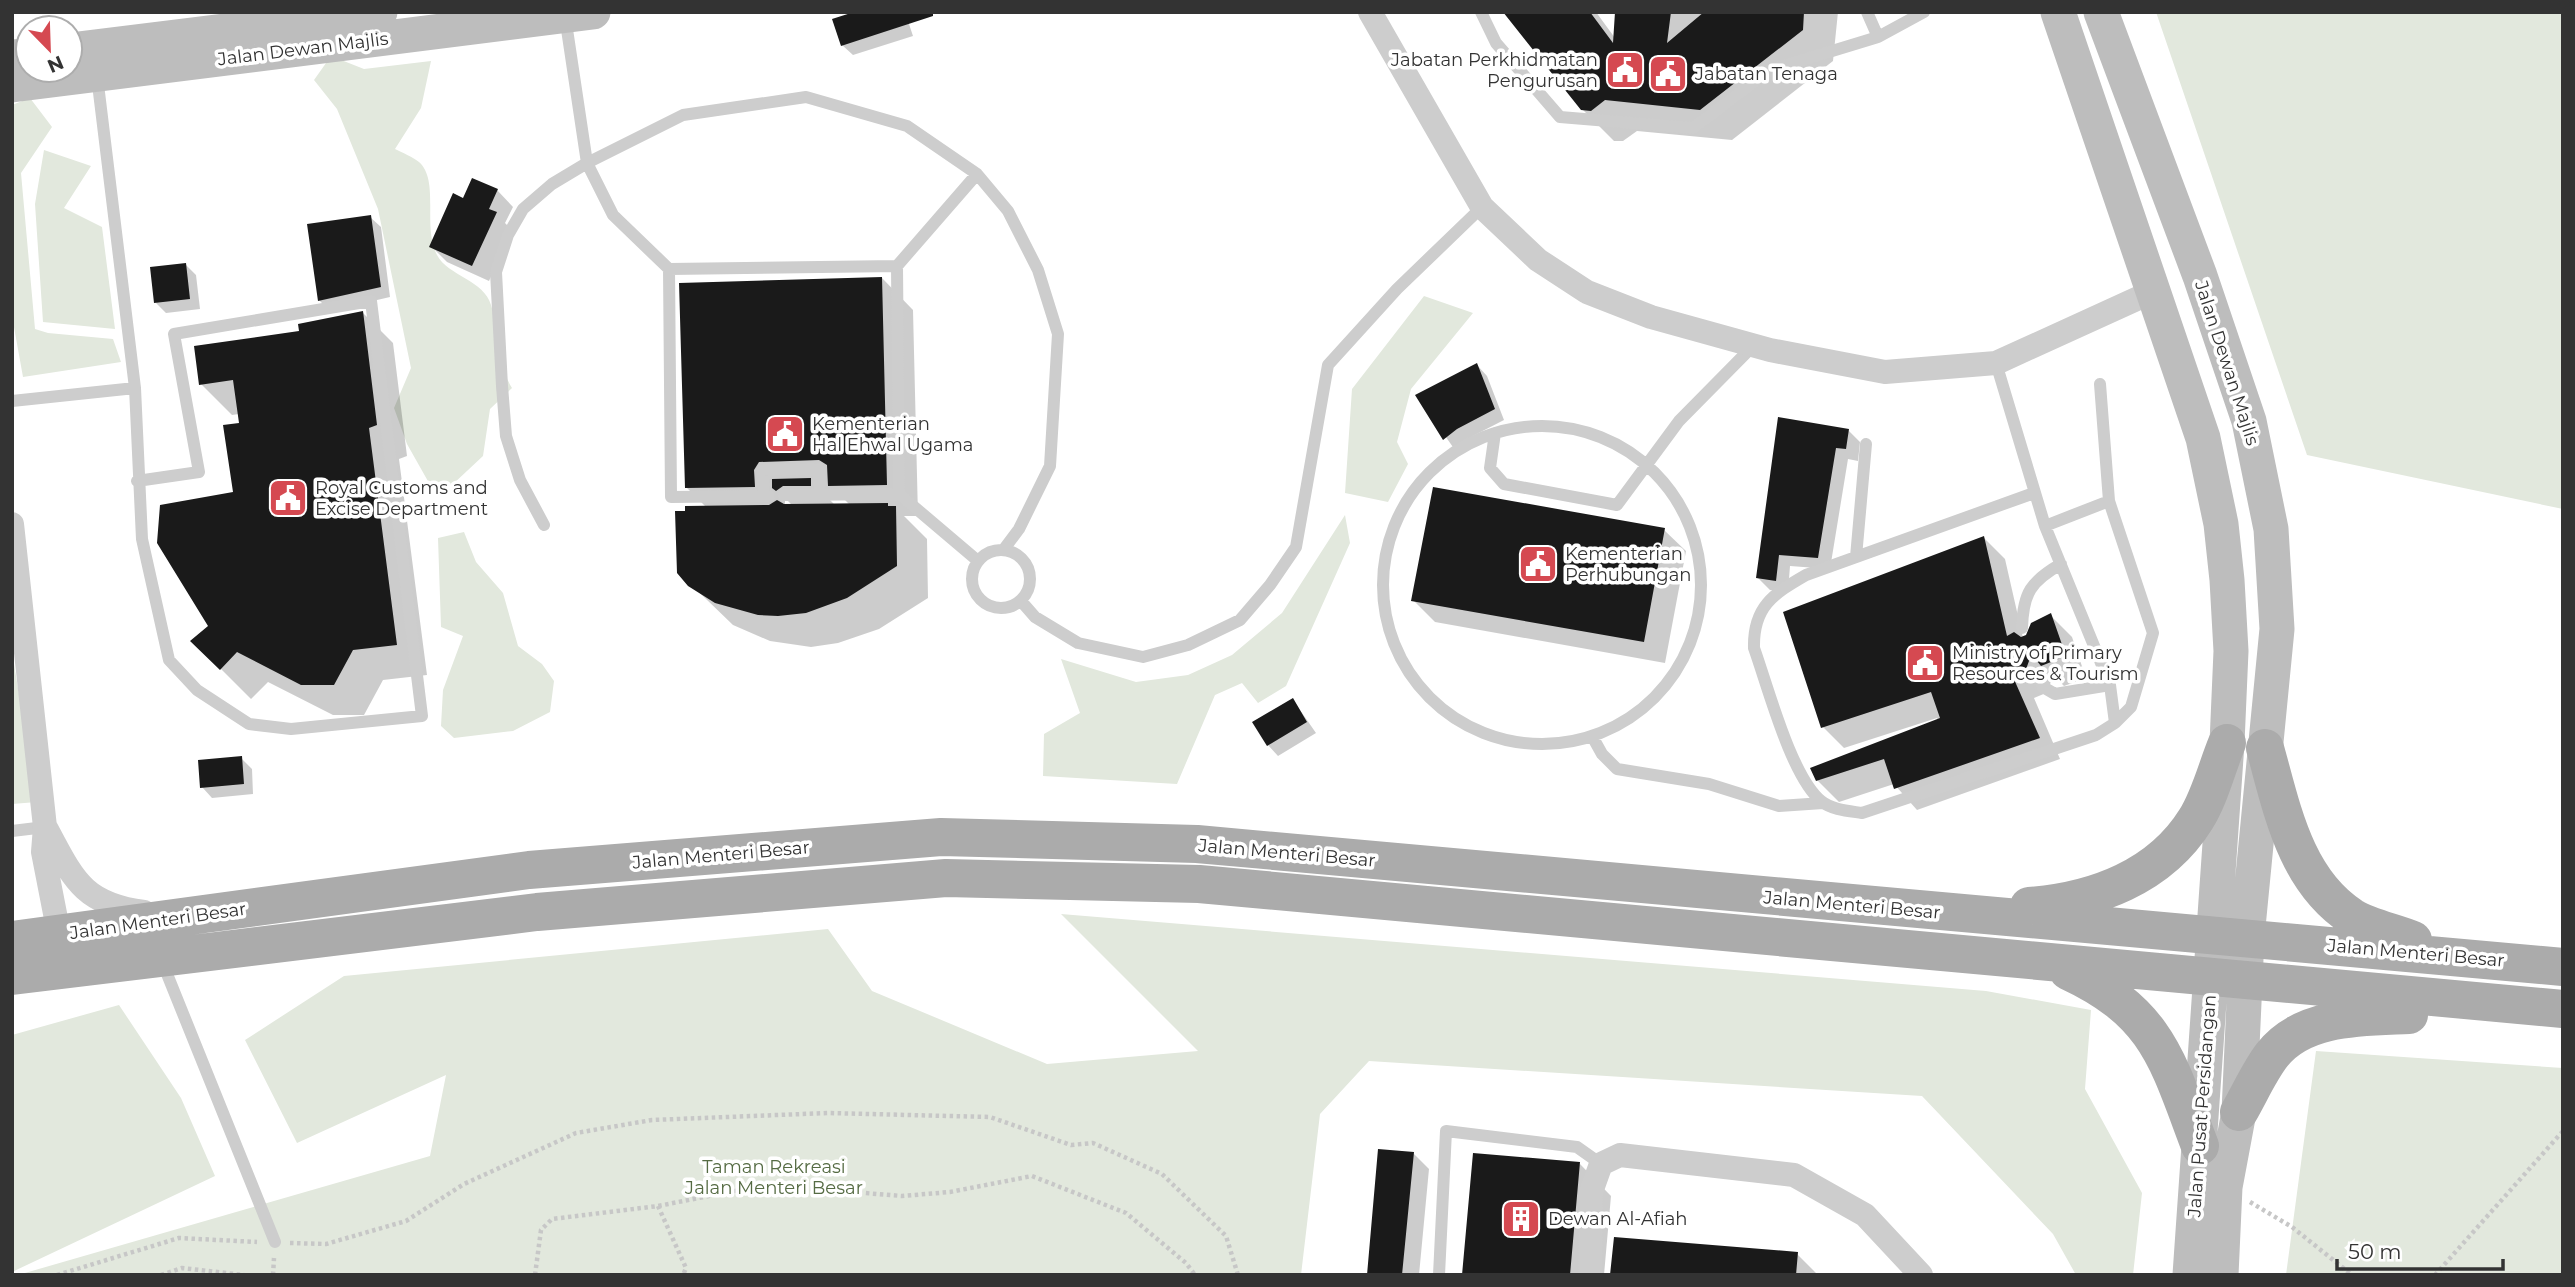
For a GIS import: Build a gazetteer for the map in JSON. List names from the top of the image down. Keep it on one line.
{"streets":{"main road":["Jalan Menteri Besar"],"street":["Jalan Dewan Majlis","Jalan Pusat Persidangan"]},"crossings":[["Jalan Dewan Majlis","Jalan Menteri Besar"],["Jalan Dewan Majlis","Jalan Pusat Persidangan"],["Jalan Menteri Besar","Jalan Pusat Persidangan"]],"parks":["Taman Rekreasi Jalan Menteri Besar"],"places":{"public building":["Jabatan Perkhidmatan Pengurusan","Jabatan Tenaga","Kementerian Hal Ehwal Ugama","Royal Customs and Excise Department","Kementerian Perhubungan","Ministry of Primary Resources & Tourism"],"building":["Dewan Al-Afiah"]},"scale_bar":"50 m","north":"bottom right"}
